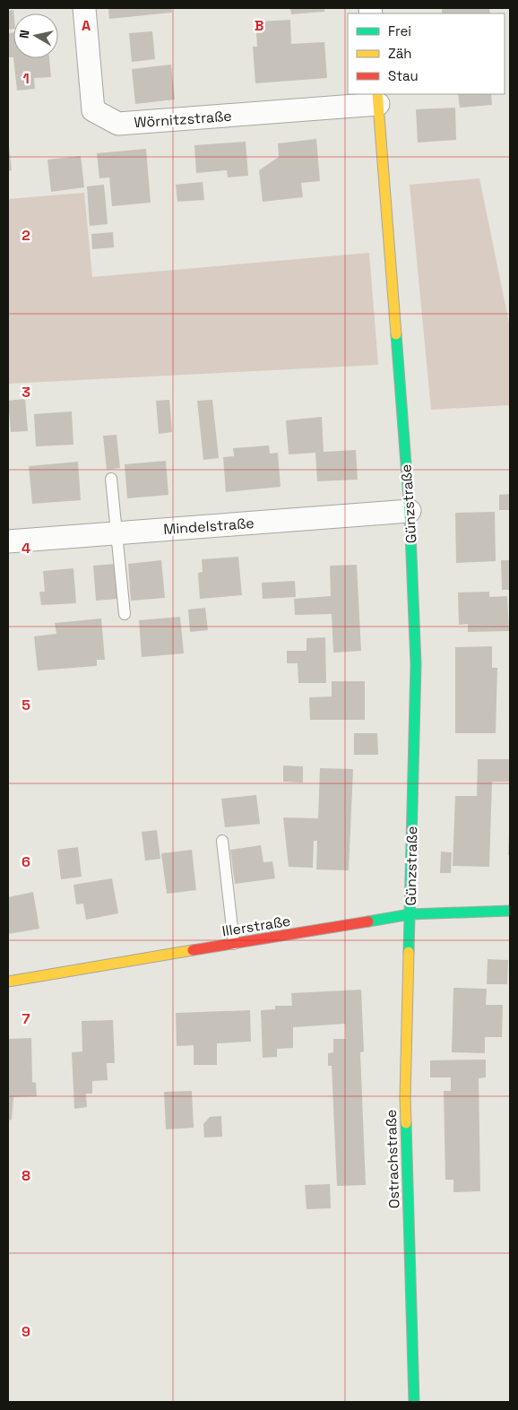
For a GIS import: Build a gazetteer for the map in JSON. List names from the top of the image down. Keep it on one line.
{"streets":{"street":["Wörnitzstraße","Günzstraße","Mindelstraße","Illerstraße","Ostrachstraße"]},"crossings":[["Wörnitzstraße","Günzstraße"],["Günzstraße","Mindelstraße"],["Günzstraße","Illerstraße"],["Günzstraße","Ostrachstraße"],["Illerstraße","Ostrachstraße"]],"legend":["Frei","Zäh","Stau"],"north":"left","grid":{"columns":["A","B"],"rows":["1","2","3","4","5","6","7","8","9"]}}
